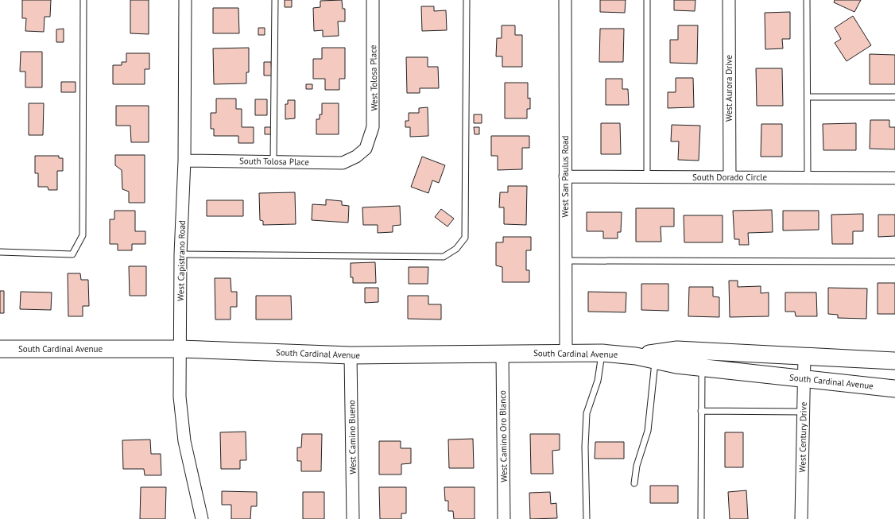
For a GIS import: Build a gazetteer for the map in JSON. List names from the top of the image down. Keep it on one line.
{"streets":{"main road":["South Cardinal Avenue"],"street":["West Tolosa Place","West Aurora Drive","South Tolosa Place","West San Paulus Road","South Dorado Circle","West Capistrano Road","West Camino Oro Blanco","West Camino Bueno","West Century Drive"]},"crossings":[["West Tolosa Place","South Tolosa Place"],["West Aurora Drive","South Dorado Circle"],["South Tolosa Place","West Capistrano Road"],["West San Paulus Road","South Dorado Circle"],["West San Paulus Road","South Cardinal Avenue"],["West Capistrano Road","South Cardinal Avenue"],["South Cardinal Avenue","West Camino Oro Blanco"],["South Cardinal Avenue","West Camino Bueno"],["South Cardinal Avenue","West Century Drive"]]}
